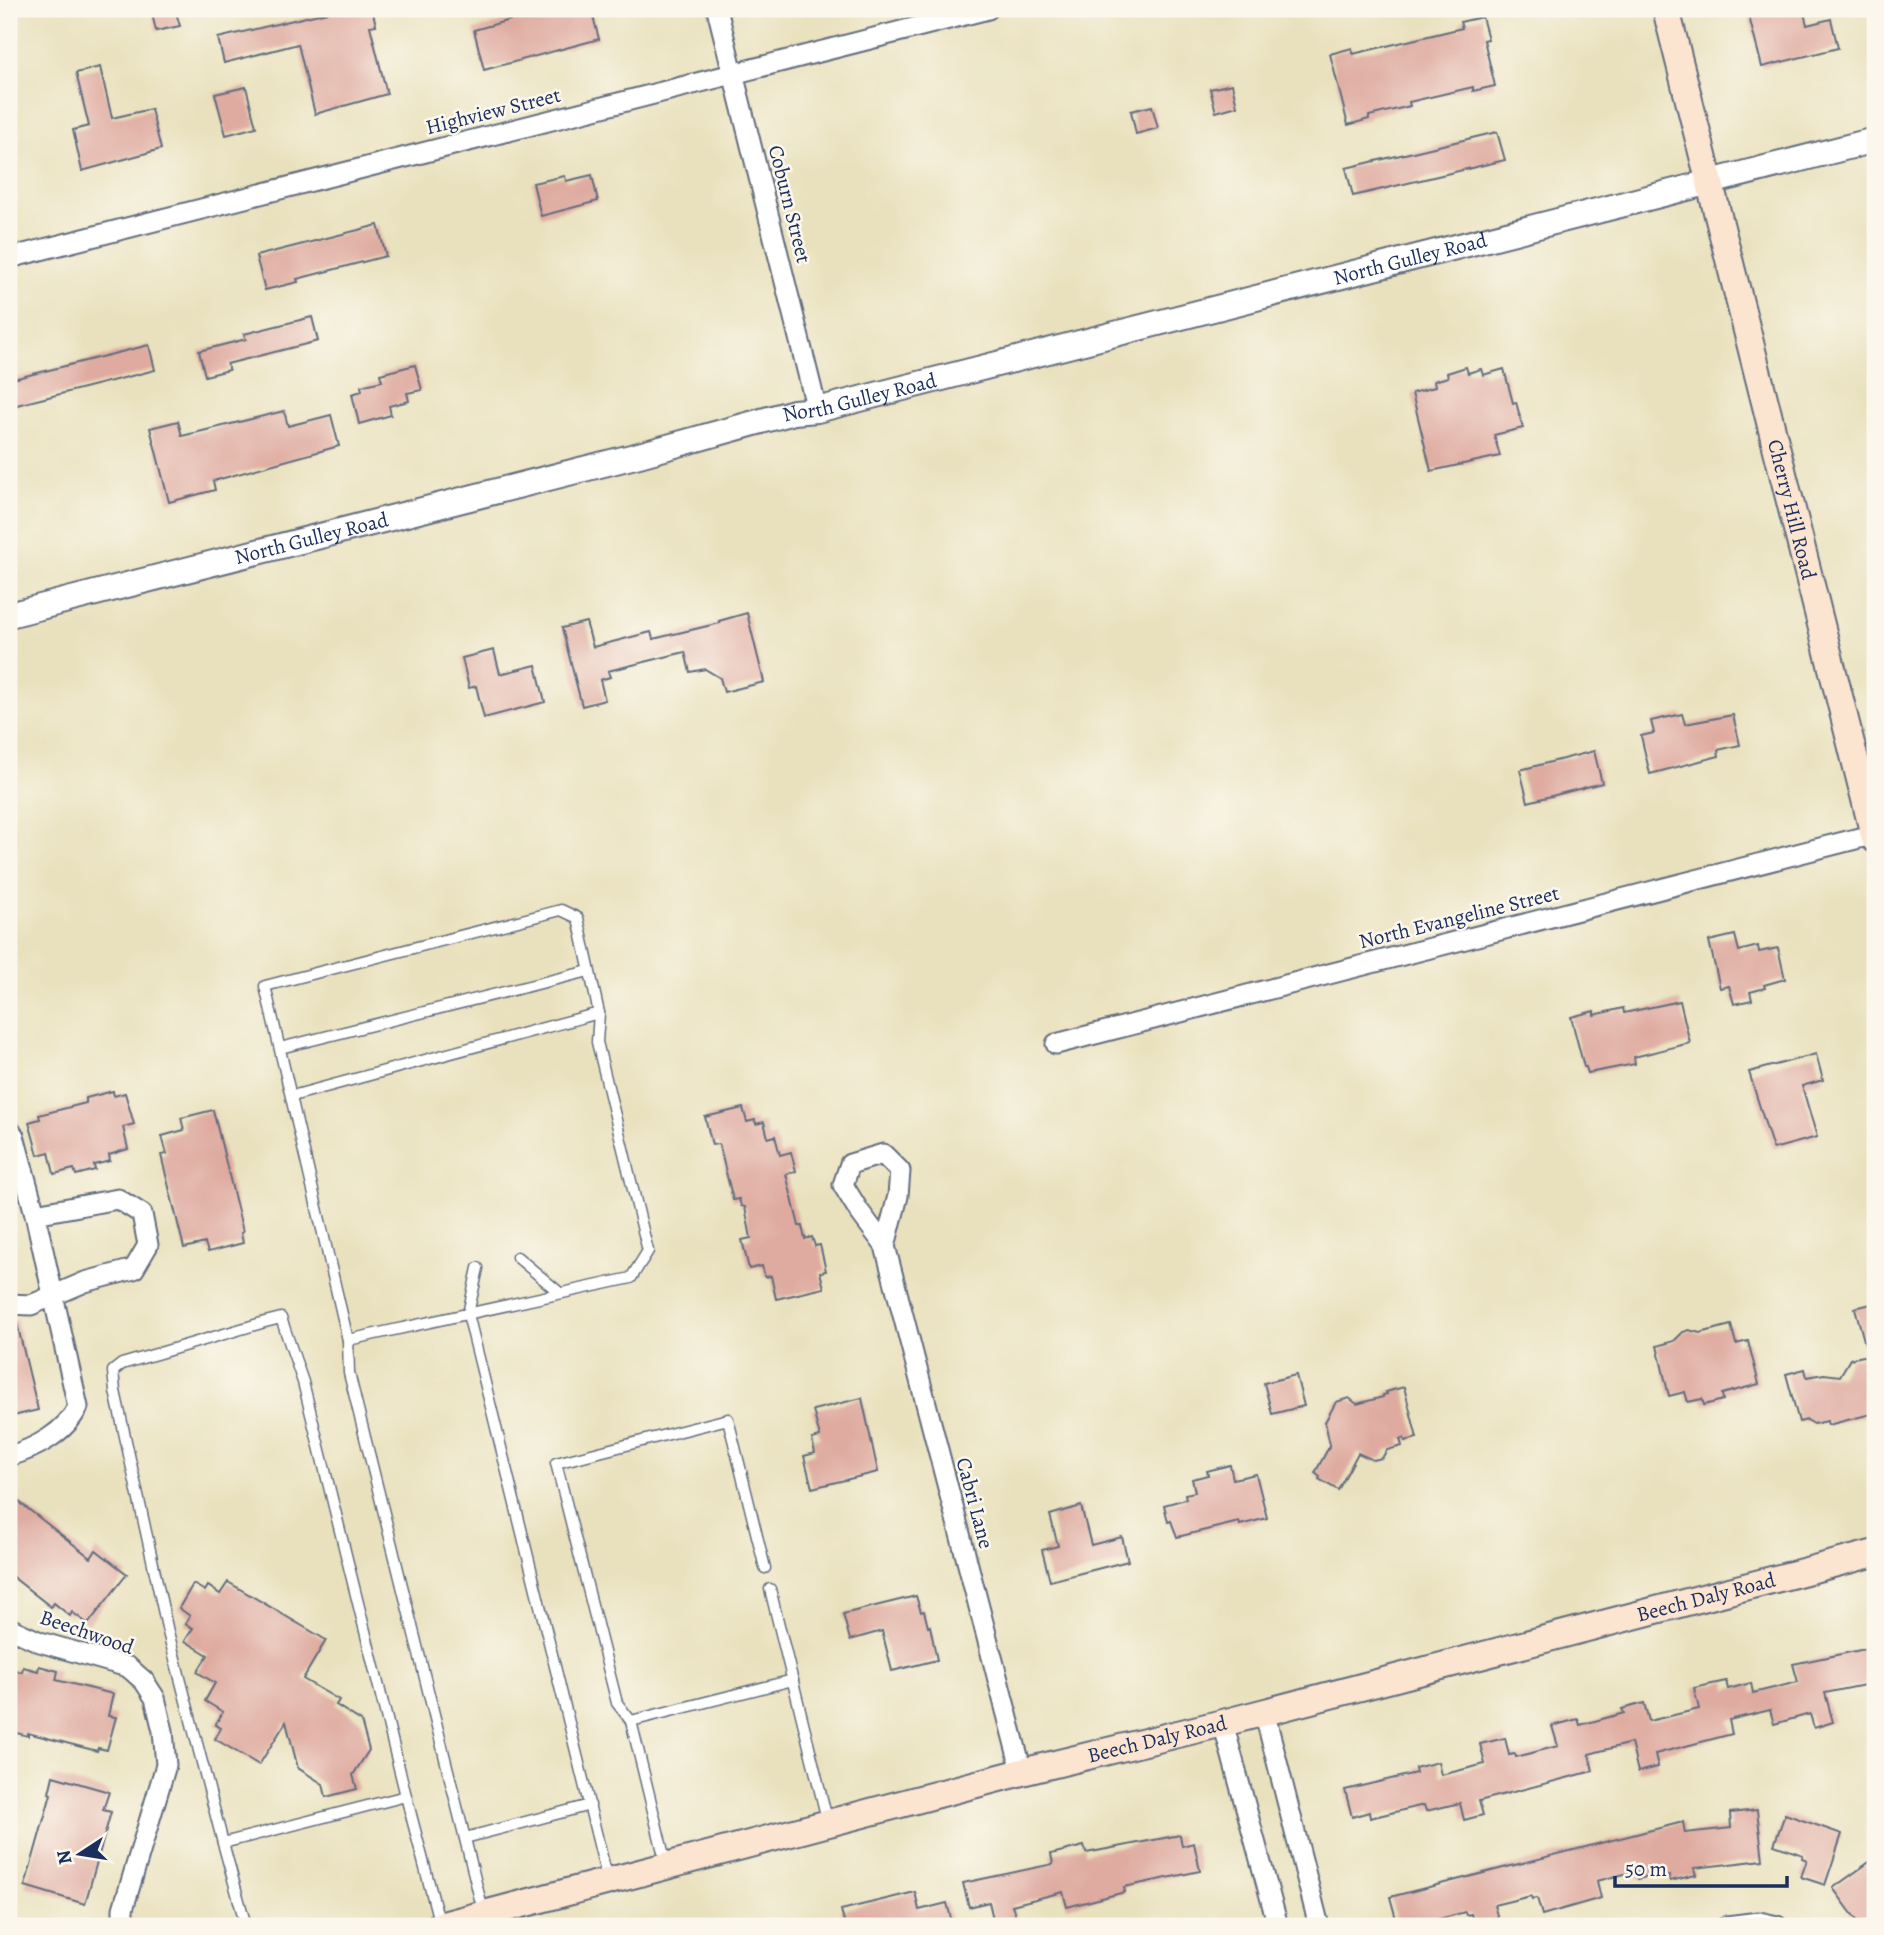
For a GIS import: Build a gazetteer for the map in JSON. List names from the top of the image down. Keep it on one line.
{"streets":{"main road":["Cherry Hill Road","Beech Daly Road"],"street":["Highview Street","Coburn Street","North Gulley Road","North Evangeline Street","Cabri Lane","Beechwood"]},"crossings":[["Highview Street","Coburn Street"],["Coburn Street","North Gulley Road"],["North Gulley Road","Cherry Hill Road"],["Cherry Hill Road","North Evangeline Street"],["Cabri Lane","Beech Daly Road"]],"scale_bar":"50 m","north":"left"}
